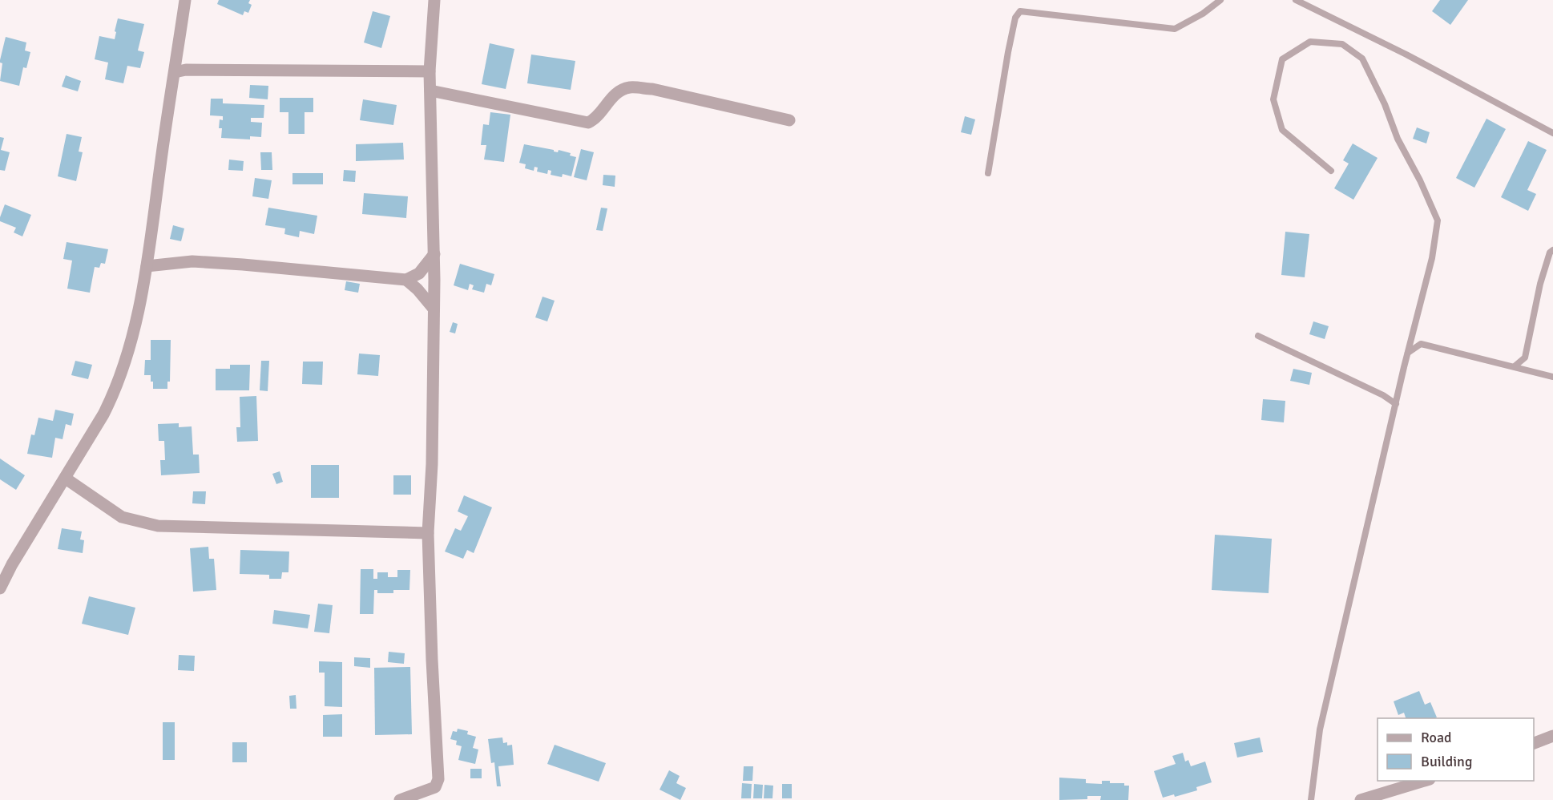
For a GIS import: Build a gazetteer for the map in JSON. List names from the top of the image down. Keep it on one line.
{"legend":["Road","Building"]}
